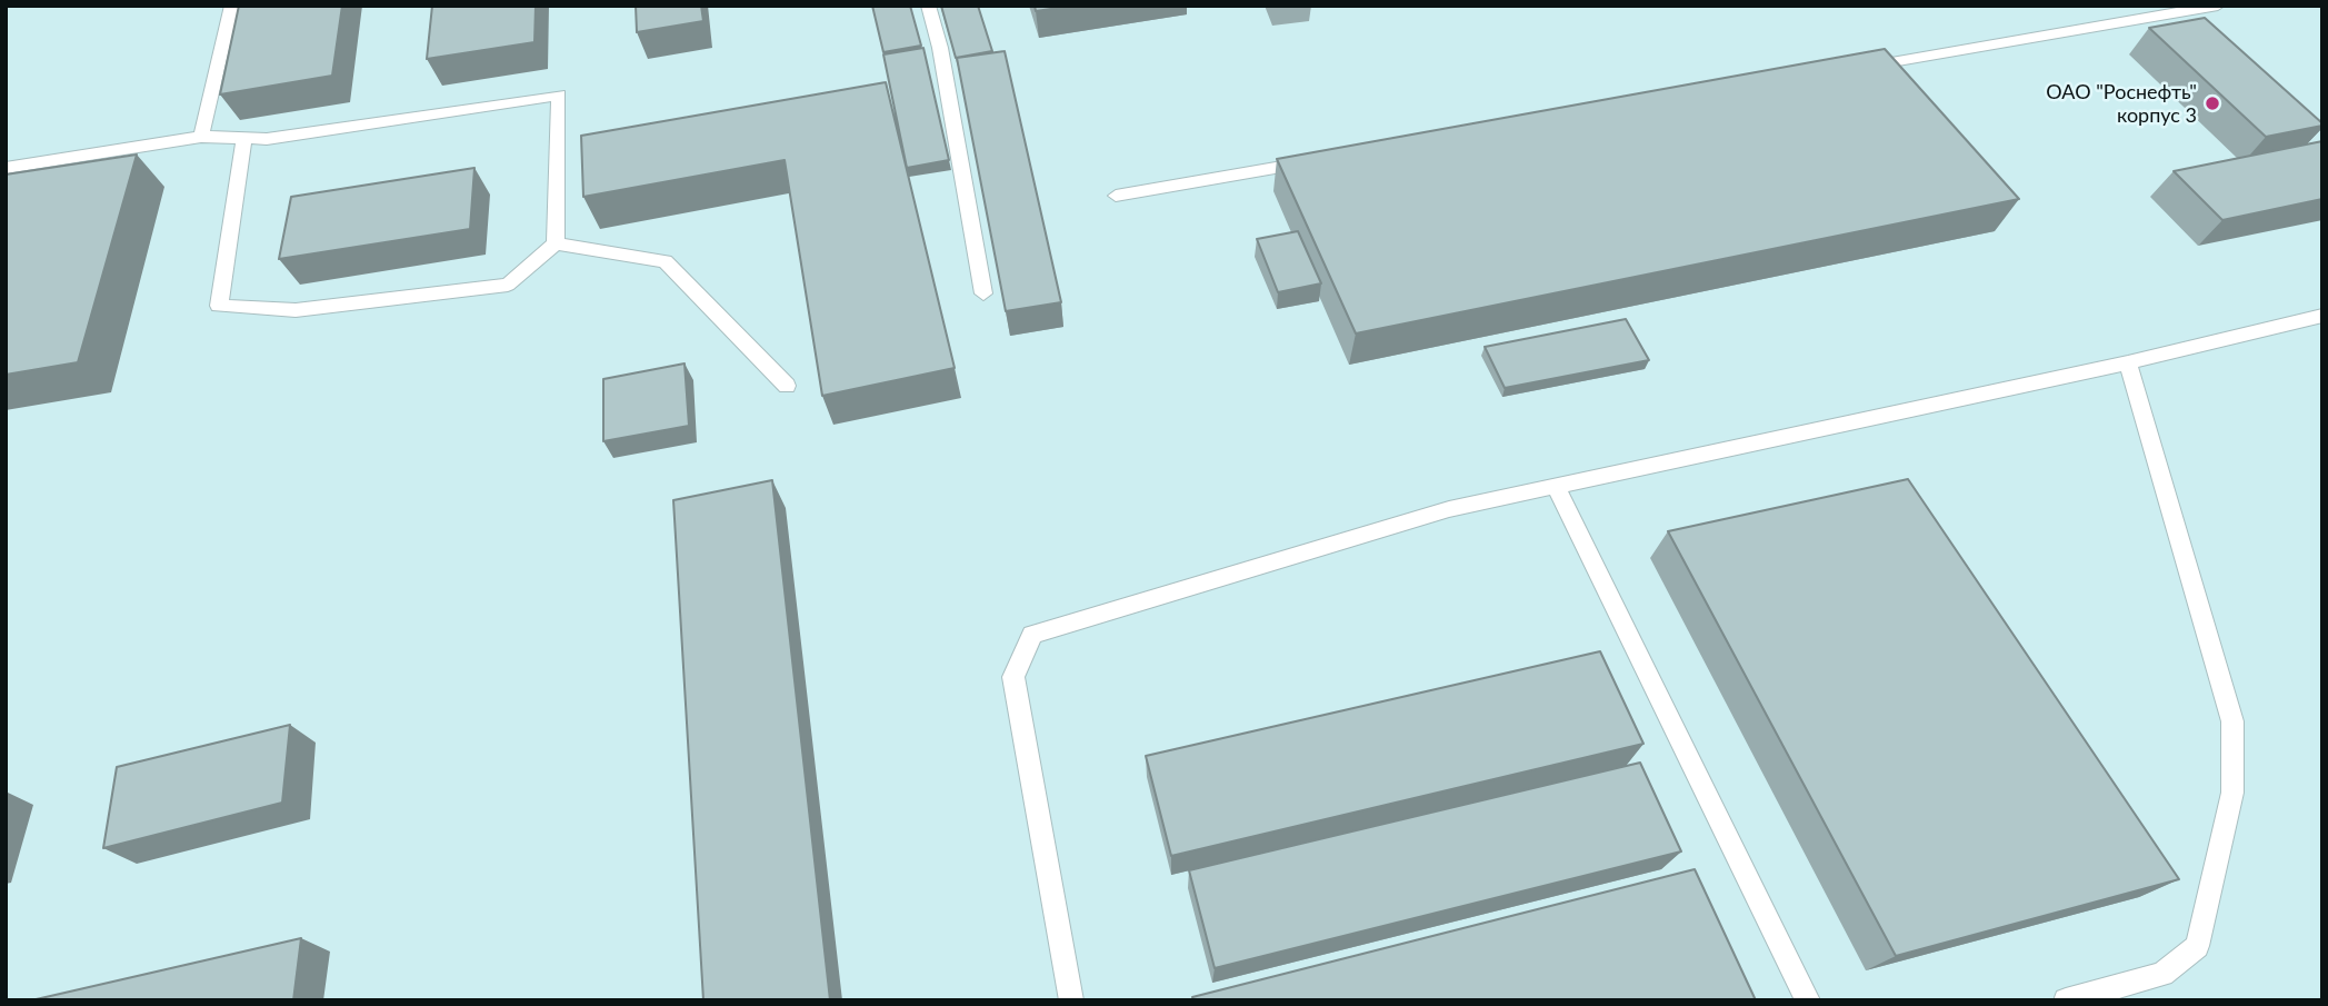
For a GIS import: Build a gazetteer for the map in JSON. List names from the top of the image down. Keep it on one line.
{"places":["ОАО \"Роснефть\" корпус 3"]}
